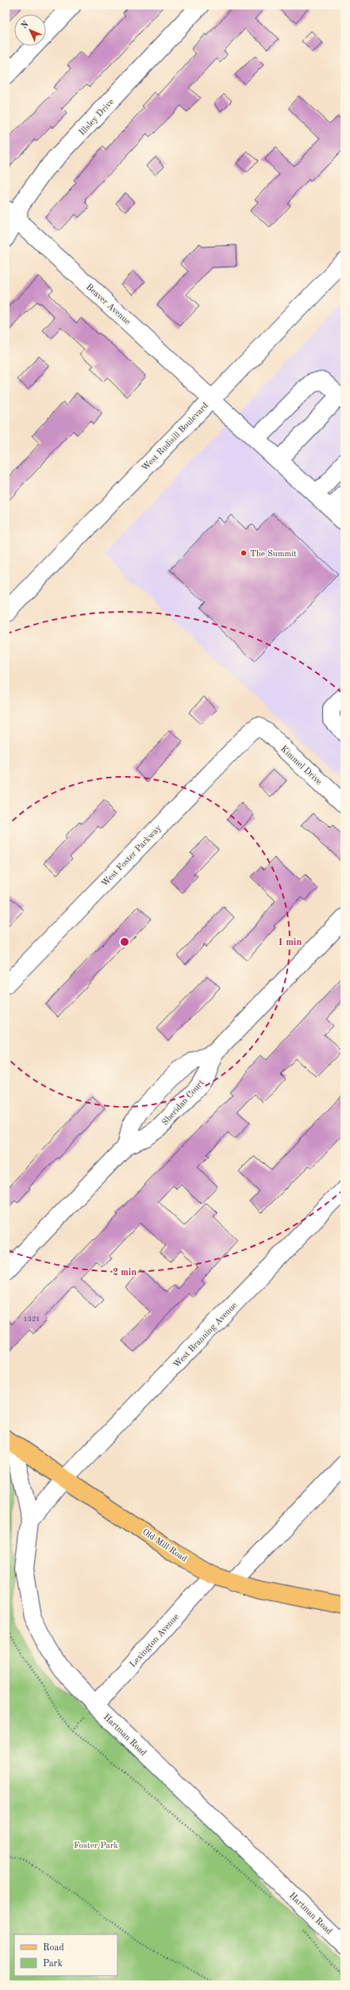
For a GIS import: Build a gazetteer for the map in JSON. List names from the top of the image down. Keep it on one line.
{"streets":{"main road":["Old Mill Road"],"street":["Illsley Drive","Beaver Avenue","West Rudisill Boulevard","Kimmel Drive","West Foster Parkway","Sheridan Court","West Branning Avenue","Lexington Avenue","Hartman Road"]},"crossings":[["Illsley Drive","Beaver Avenue"],["Beaver Avenue","West Rudisill Boulevard"],["Kimmel Drive","West Foster Parkway"],["West Branning Avenue","Old Mill Road"],["Old Mill Road","Lexington Avenue"],["Lexington Avenue","Hartman Road"]],"parks":["Foster Park"],"places":["The Summit"],"house_numbers":["1321"],"legend":["Road","Park"],"north":"top left","rings":["1 min","2 min"]}
